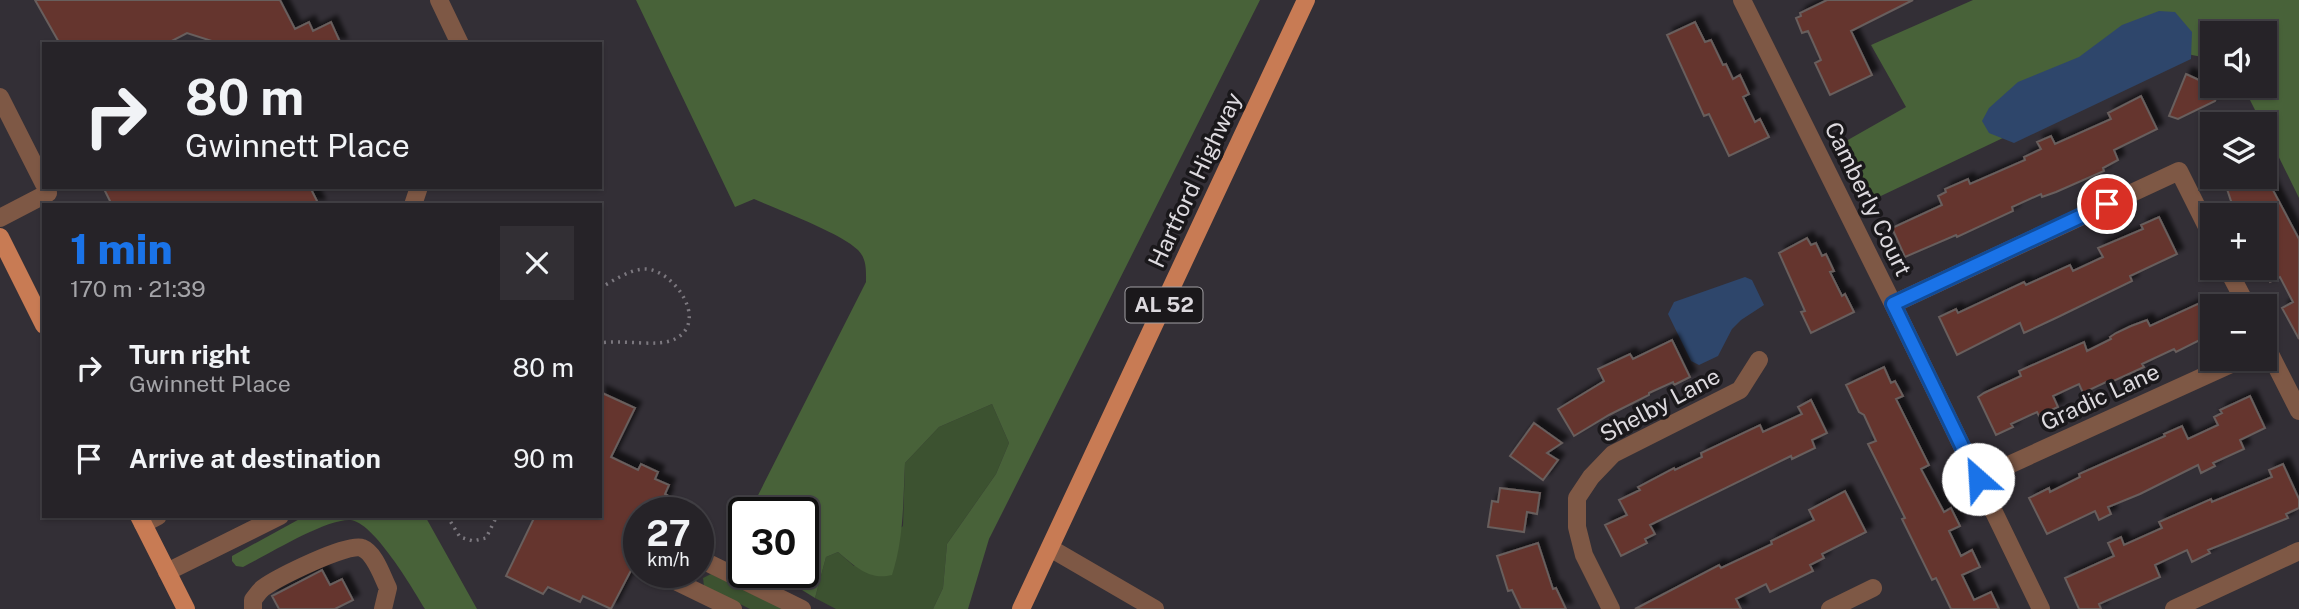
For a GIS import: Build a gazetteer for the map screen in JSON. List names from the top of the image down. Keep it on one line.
{"streets":{"main road":["Hartford Highway","AL 52"],"street":["Camberly Court","Gradic Lane","Shelby Lane"]},"crossings":[["Camberly Court","Gradic Lane"]],"page":{"map_buttons":["+","−"],"turn":["80 m","Gwinnett Place"],"heading":["1 min","170 m · 21:39"],"list":[{"name":"Turn right","note":"Gwinnett Place","value":"80 m"},{"name":"Arrive at destination","value":"90 m"}],"speed":"27 km/h","limit":"30"}}
